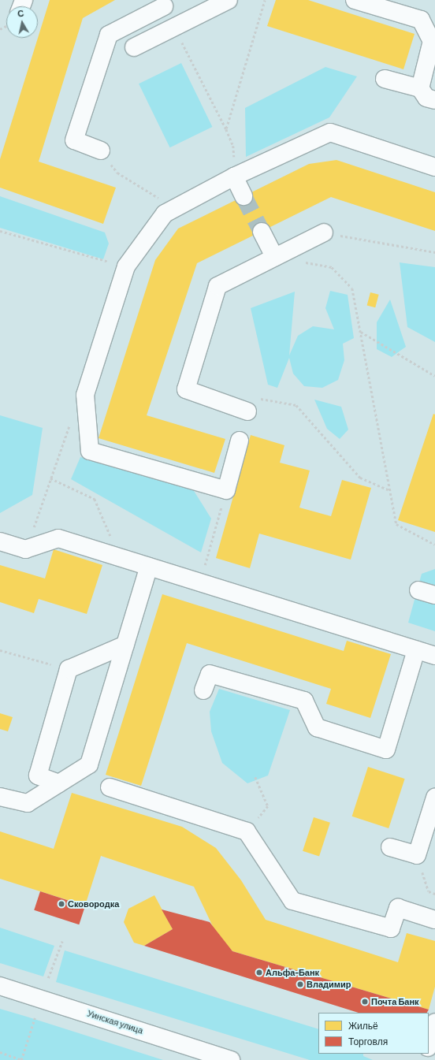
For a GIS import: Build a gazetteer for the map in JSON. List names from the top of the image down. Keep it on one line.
{"streets":{"main road":["Уинская улица"]},"places":["Сковородка","Альфа-Банк","Владимир","Почта Банк"],"legend":["Жильё","Торговля"],"north":"top"}
